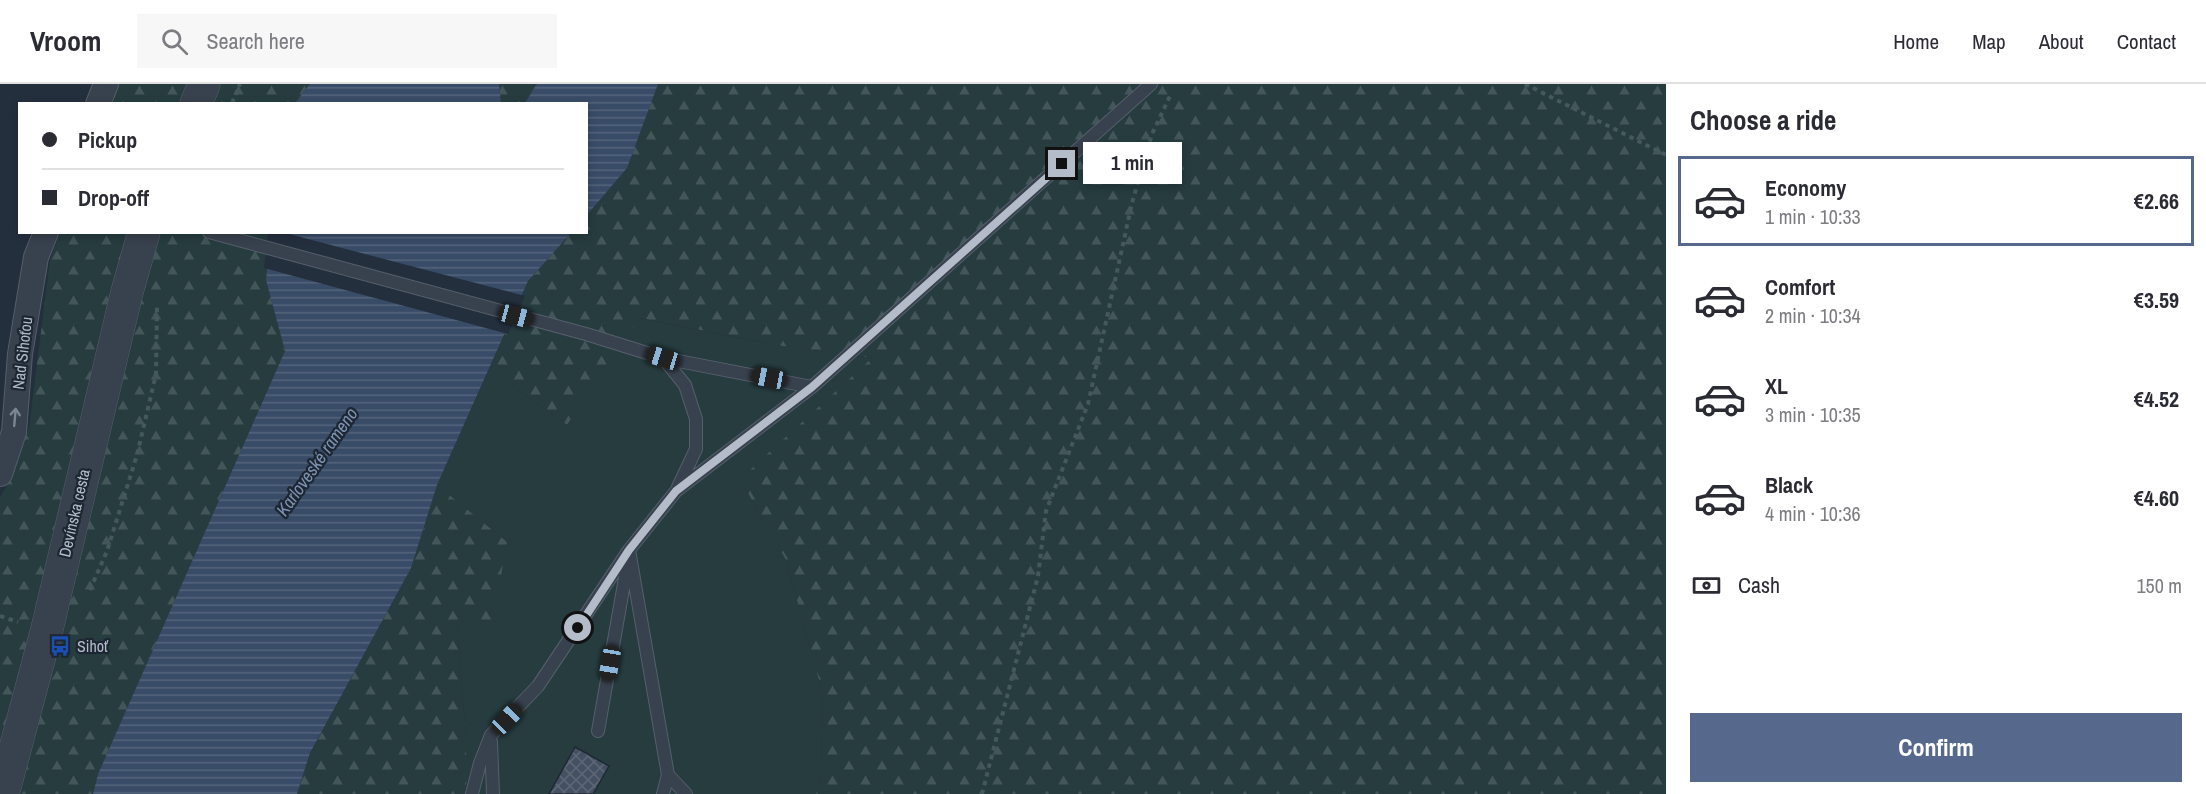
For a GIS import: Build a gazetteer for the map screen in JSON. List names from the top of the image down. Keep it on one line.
{"streets":{"street":["Nad Sihoťou","Devínska cesta"]},"one_way":["Nad Sihoťou"],"water":["Karloveské rameno"],"places":{"bus stop":["Sihoť"]},"page":{"header":"Vroom","search":"Search here","nav":["Home","Map","About","Contact"],"heading":"Choose a ride","banner":["Pickup","Drop-off"],"bubble":"1 min","list":[{"name":"Economy","note":"1 min · 10:33","value":"€2.66"},{"name":"Comfort","note":"2 min · 10:34","value":"€3.59"},{"name":"XL","note":"3 min · 10:35","value":"€4.52"},{"name":"Black","note":"4 min · 10:36","value":"€4.60"}],"pay":["Cash","150 m"],"buttons":"Confirm"}}
